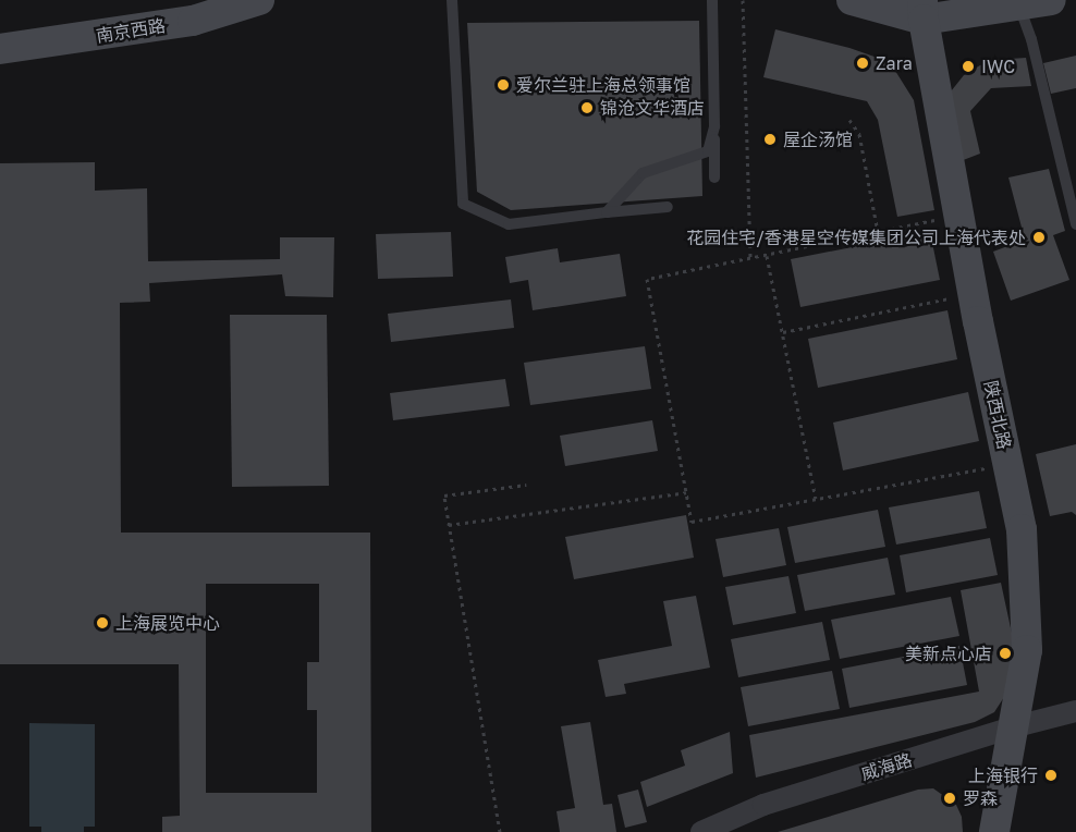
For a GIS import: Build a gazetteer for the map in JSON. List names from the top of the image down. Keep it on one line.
{"streets":{"main road":["南京西路","陕西北路"],"street":["威海路"]},"crossings":[["陕西北路","威海路"]],"places":["Zara","IWC","爱尔兰驻上海总领事馆","锦沧文华酒店","屋企汤馆","花园住宅/香港星空传媒集团公司上海代表处","上海展览中心","美新点心店","上海银行","罗森"]}
